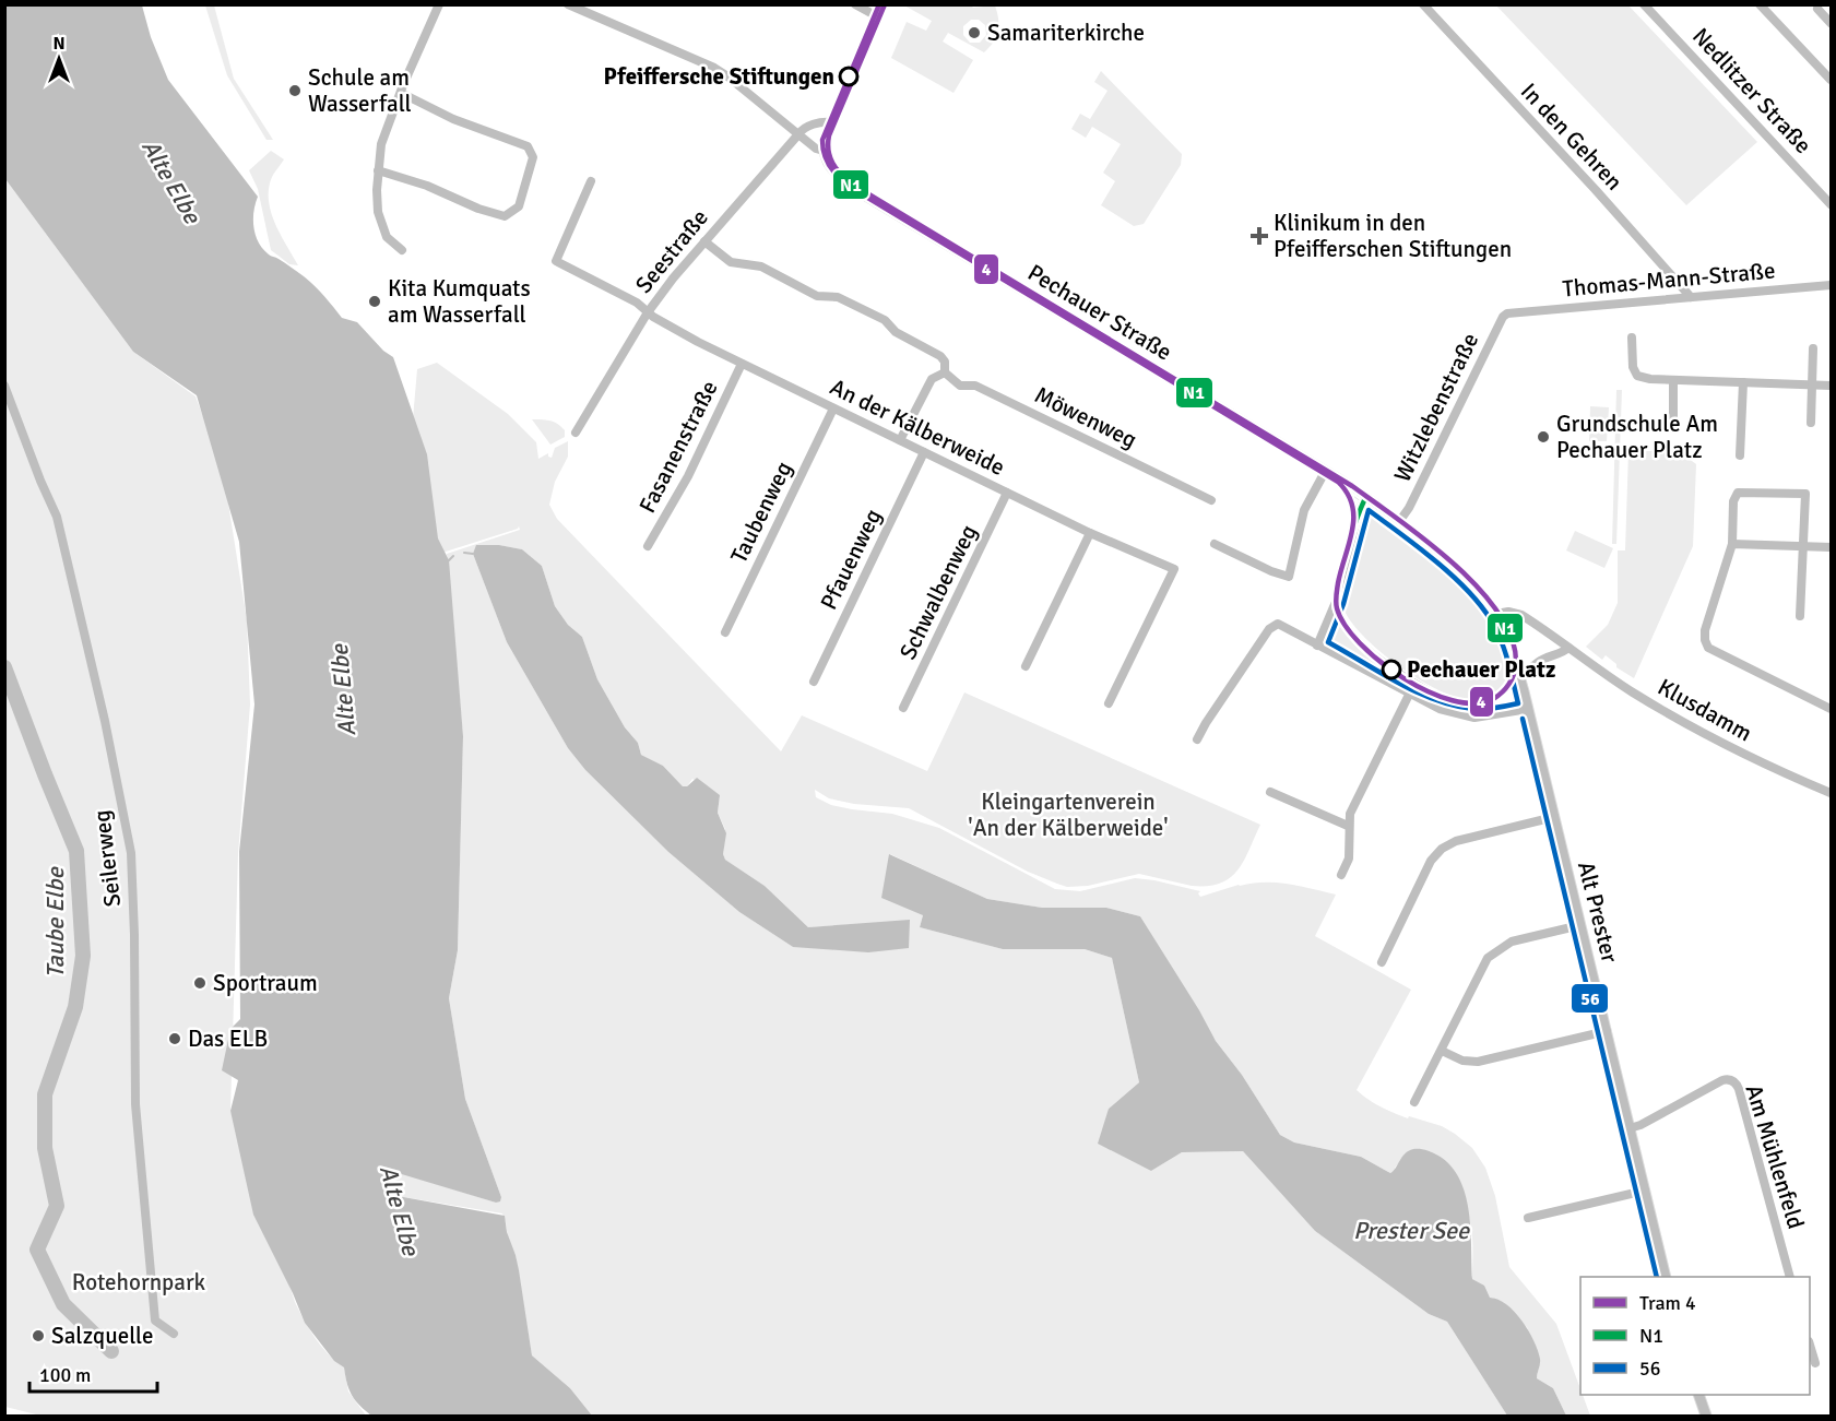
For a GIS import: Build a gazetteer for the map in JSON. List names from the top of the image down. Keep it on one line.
{"streets":{"main road":["Pechauer Straße","Alt Prester"],"street":["Nedlitzer Straße","In den Gehren","Seestraße","Thomas-Mann-Straße","Witzlebenstraße","Möwenweg","An der Kälberweide","Fasanenstraße","Taubenweg","Pfauenweg","Schwalbenweg","Klusdamm","Seilerweg","Am Mühlenfeld"]},"crossings":[["In den Gehren","Thomas-Mann-Straße"],["Seestraße","Möwenweg"],["Seestraße","An der Kälberweide"],["Thomas-Mann-Straße","Witzlebenstraße"],["An der Kälberweide","Fasanenstraße"],["An der Kälberweide","Taubenweg"],["An der Kälberweide","Pfauenweg"],["An der Kälberweide","Schwalbenweg"],["Alt Prester","Am Mühlenfeld"]],"water":["Alte Elbe","Taube Elbe","Prester See"],"parks":["Kleingartenverein 'An der Kälberweide'","Rotehornpark"],"places":{"other":["Samariterkirche","Pfeiffersche Stiftungen","Schule am Wasserfall","Kita Kumquats am Wasserfall","Grundschule Am Pechauer Platz","Pechauer Platz","Sportraum","Das ELB","Salzquelle"],"health":["Klinikum in den Pfeifferschen Stiftungen"]},"lines":["tram line 4","transit line N1","transit line 56"],"legend":["Tram 4","N1","56"],"scale_bar":"100 m","north":"top"}
